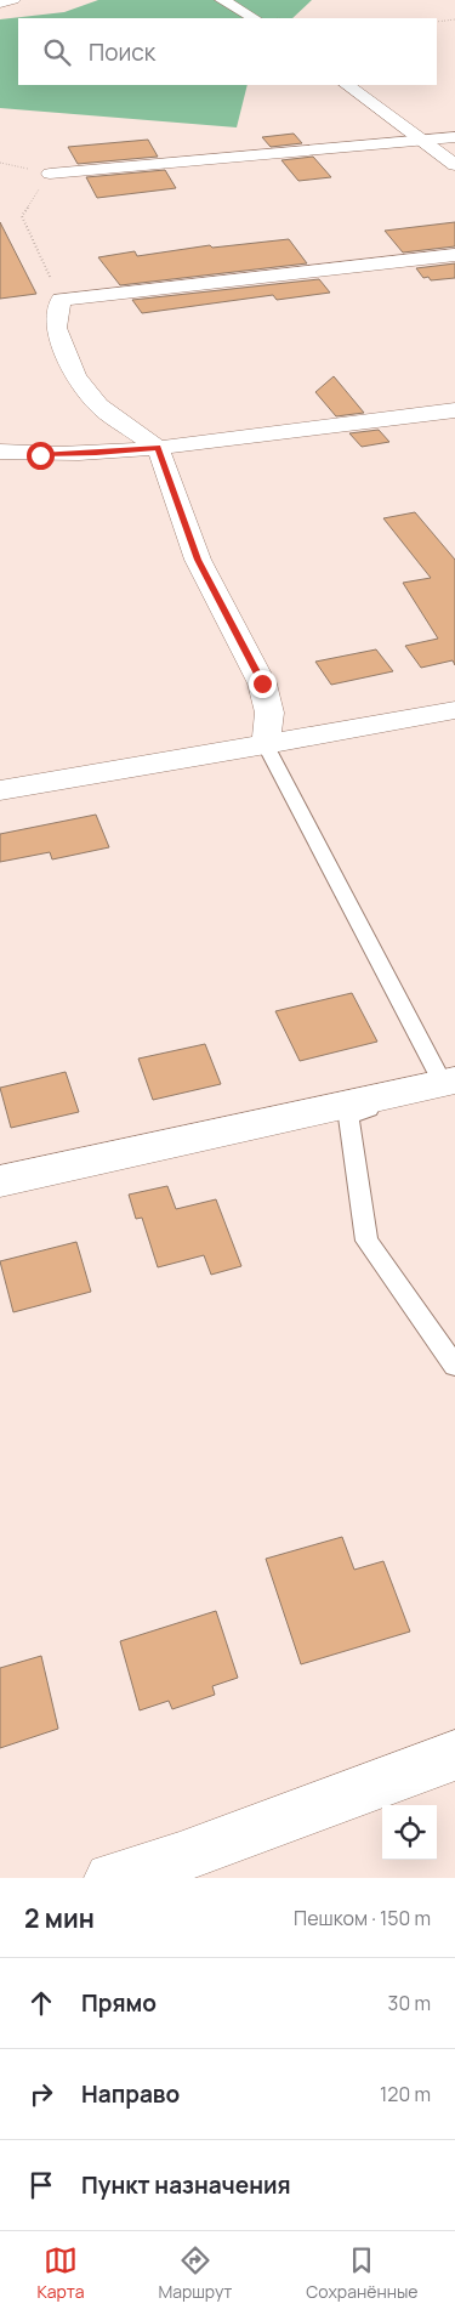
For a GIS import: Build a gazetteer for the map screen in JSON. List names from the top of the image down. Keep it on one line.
{"page":{"search":"Поиск","heading":["2 мин","Пешком · 150 m"],"list":[["Прямо","30 m"],["Направо","120 m"],"Пункт назначения"],"nav":["Карта","Маршрут","Сохранённые"]}}
